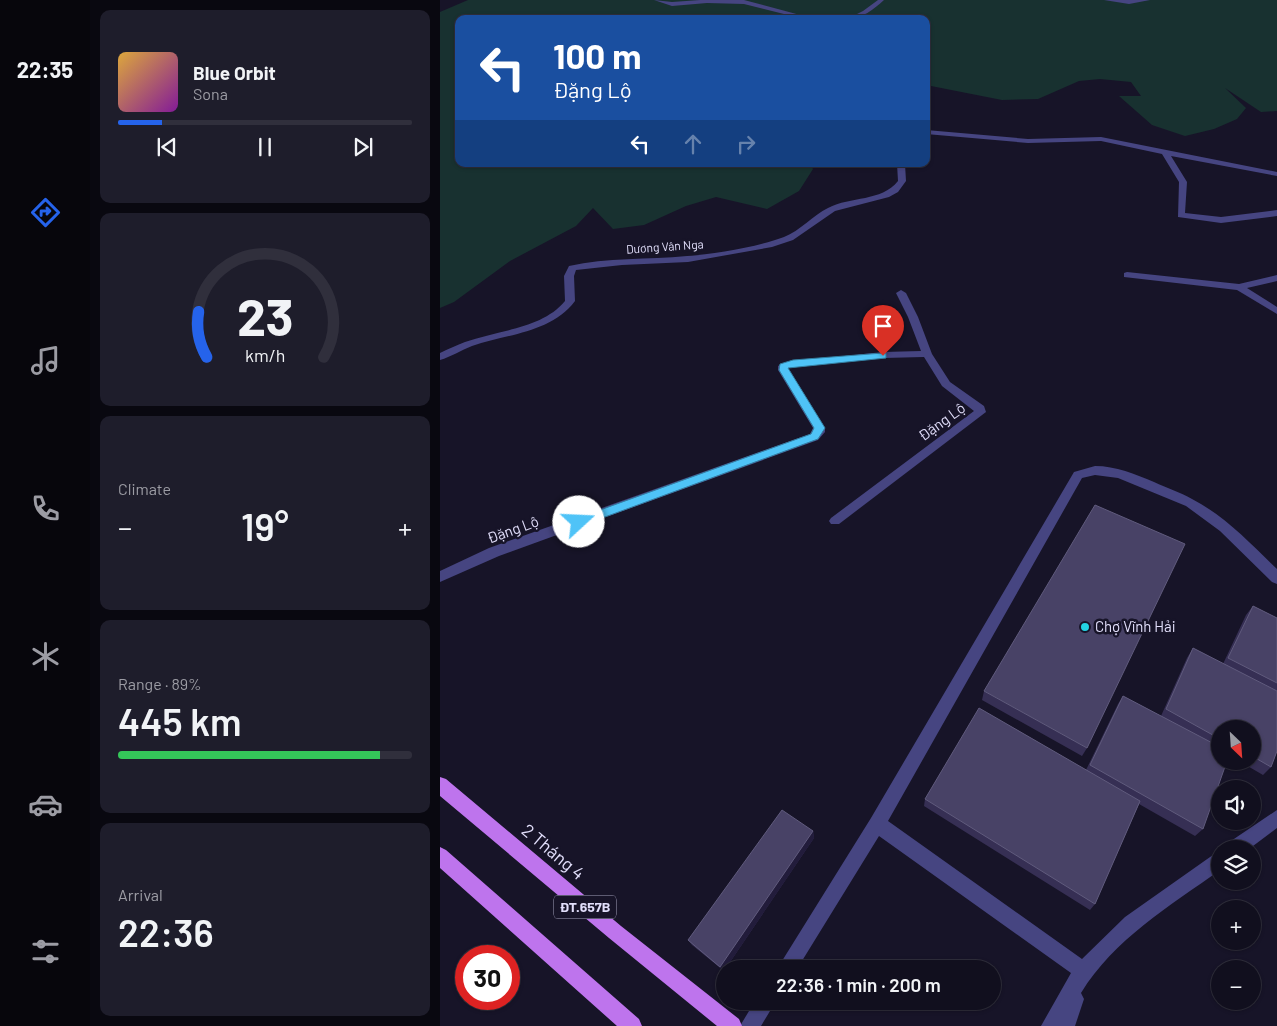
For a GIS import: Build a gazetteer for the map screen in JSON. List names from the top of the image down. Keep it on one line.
{"streets":{"main road":["2 Tháng 4","ĐT.657B"],"street":["Dương Vân Nga","Đặng Lộ"]},"places":["Chợ Vĩnh Hải"],"north":"bottom right","page":{"tabs":"22:35","turn":["100 m","Đặng Lộ"],"song":["Blue Orbit","Sona"],"tile":["Climate",["Range · 89%","445 km"],["Arrival","22:36"]],"heat":["−","19°","+"],"map_buttons":["+","−"],"limit":"30","trip":"22:36 · 1 min · 200 m","gauge":["23","km/h"]}}
